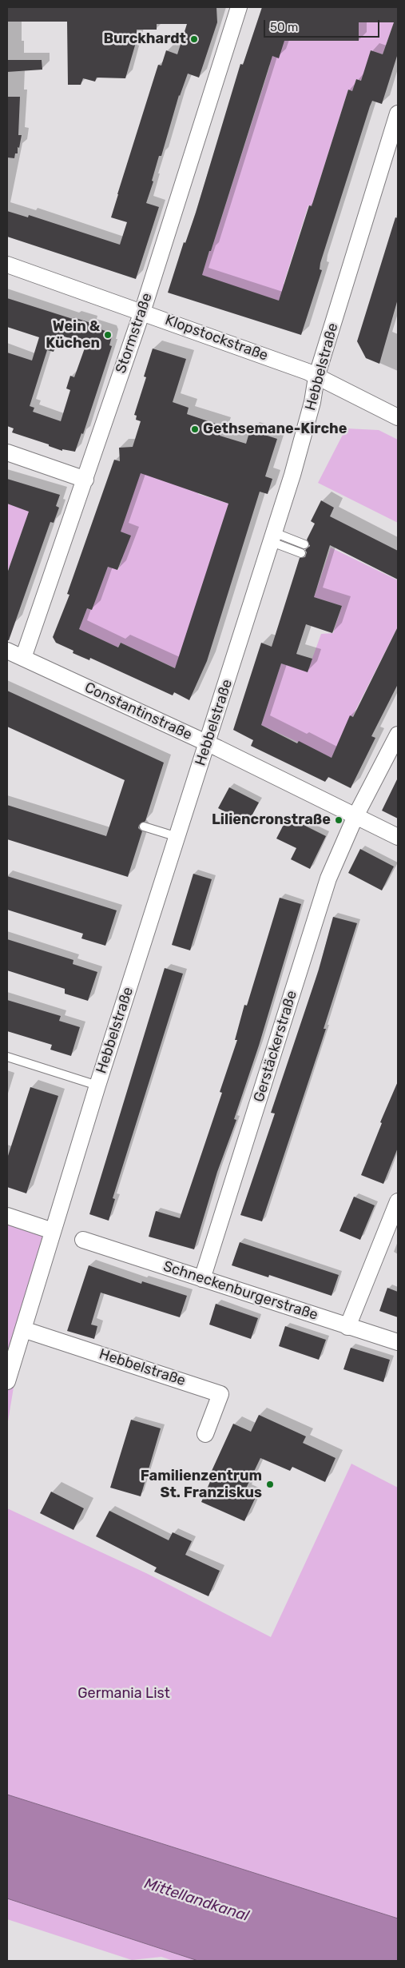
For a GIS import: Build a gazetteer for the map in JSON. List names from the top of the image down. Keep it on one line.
{"streets":{"street":["Stormstraße","Klopstockstraße","Hebbelstraße","Constantinstraße","Gerstäckerstraße","Schneckenburgerstraße"]},"crossings":[["Stormstraße","Klopstockstraße"],["Stormstraße","Constantinstraße"],["Klopstockstraße","Hebbelstraße"],["Hebbelstraße","Constantinstraße"],["Constantinstraße","Gerstäckerstraße"],["Gerstäckerstraße","Schneckenburgerstraße"]],"water":["Mittellandkanal"],"parks":["Germania List"],"places":["Burckhardt","Wein & Küchen","Gethsemane-Kirche","Liliencronstraße","Familienzentrum St. Franziskus"],"scale_bar":"50 m"}
